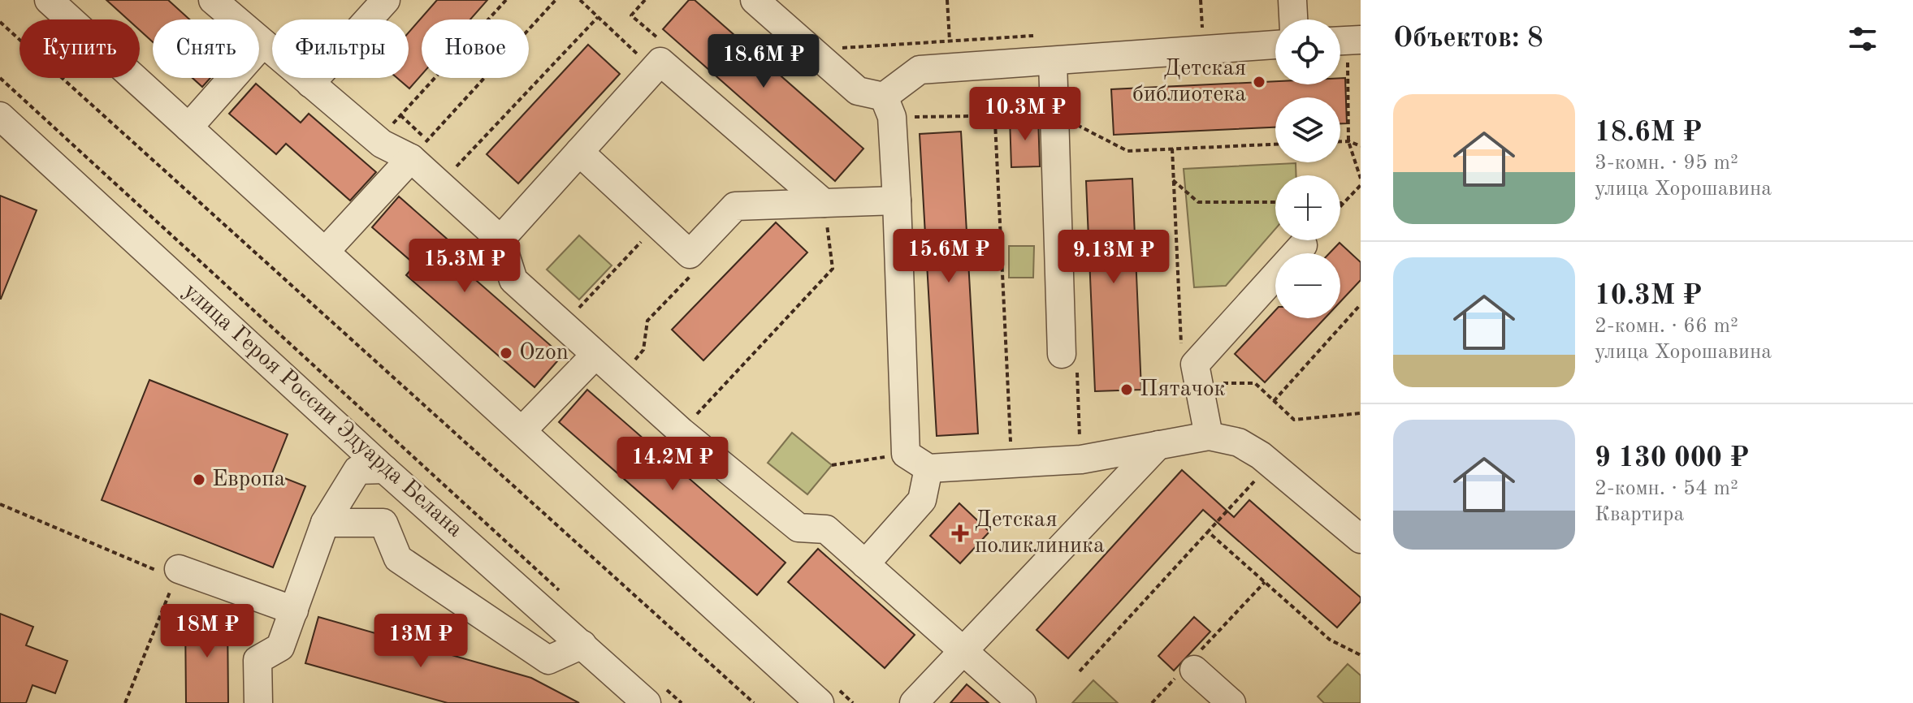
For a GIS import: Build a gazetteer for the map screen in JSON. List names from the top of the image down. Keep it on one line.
{"streets":{"street":["улица Героя России Эдуарда Белана"]},"places":{"other":["Детская библиотека","Ozon","Пятачок","Европа"],"health":["Детская поликлиника"]},"page":{"heading":"Объектов: 8","map_buttons":["+","−"],"chip":["Купить","Снять","Фильтры","Новое"],"price":["18.6M ₽","10.3M ₽","15.6M ₽","9.13M ₽","15.3M ₽","14.2M ₽","18M ₽","13M ₽"],"list":[{"name":"18.6M ₽","note":"3-комн. · 95 m² · улица Хорошавина"},{"name":"10.3M ₽","note":"2-комн. · 66 m² · улица Хорошавина"},{"name":"9 130 000 ₽","note":"2-комн. · 54 m² · Квартира"}]}}
